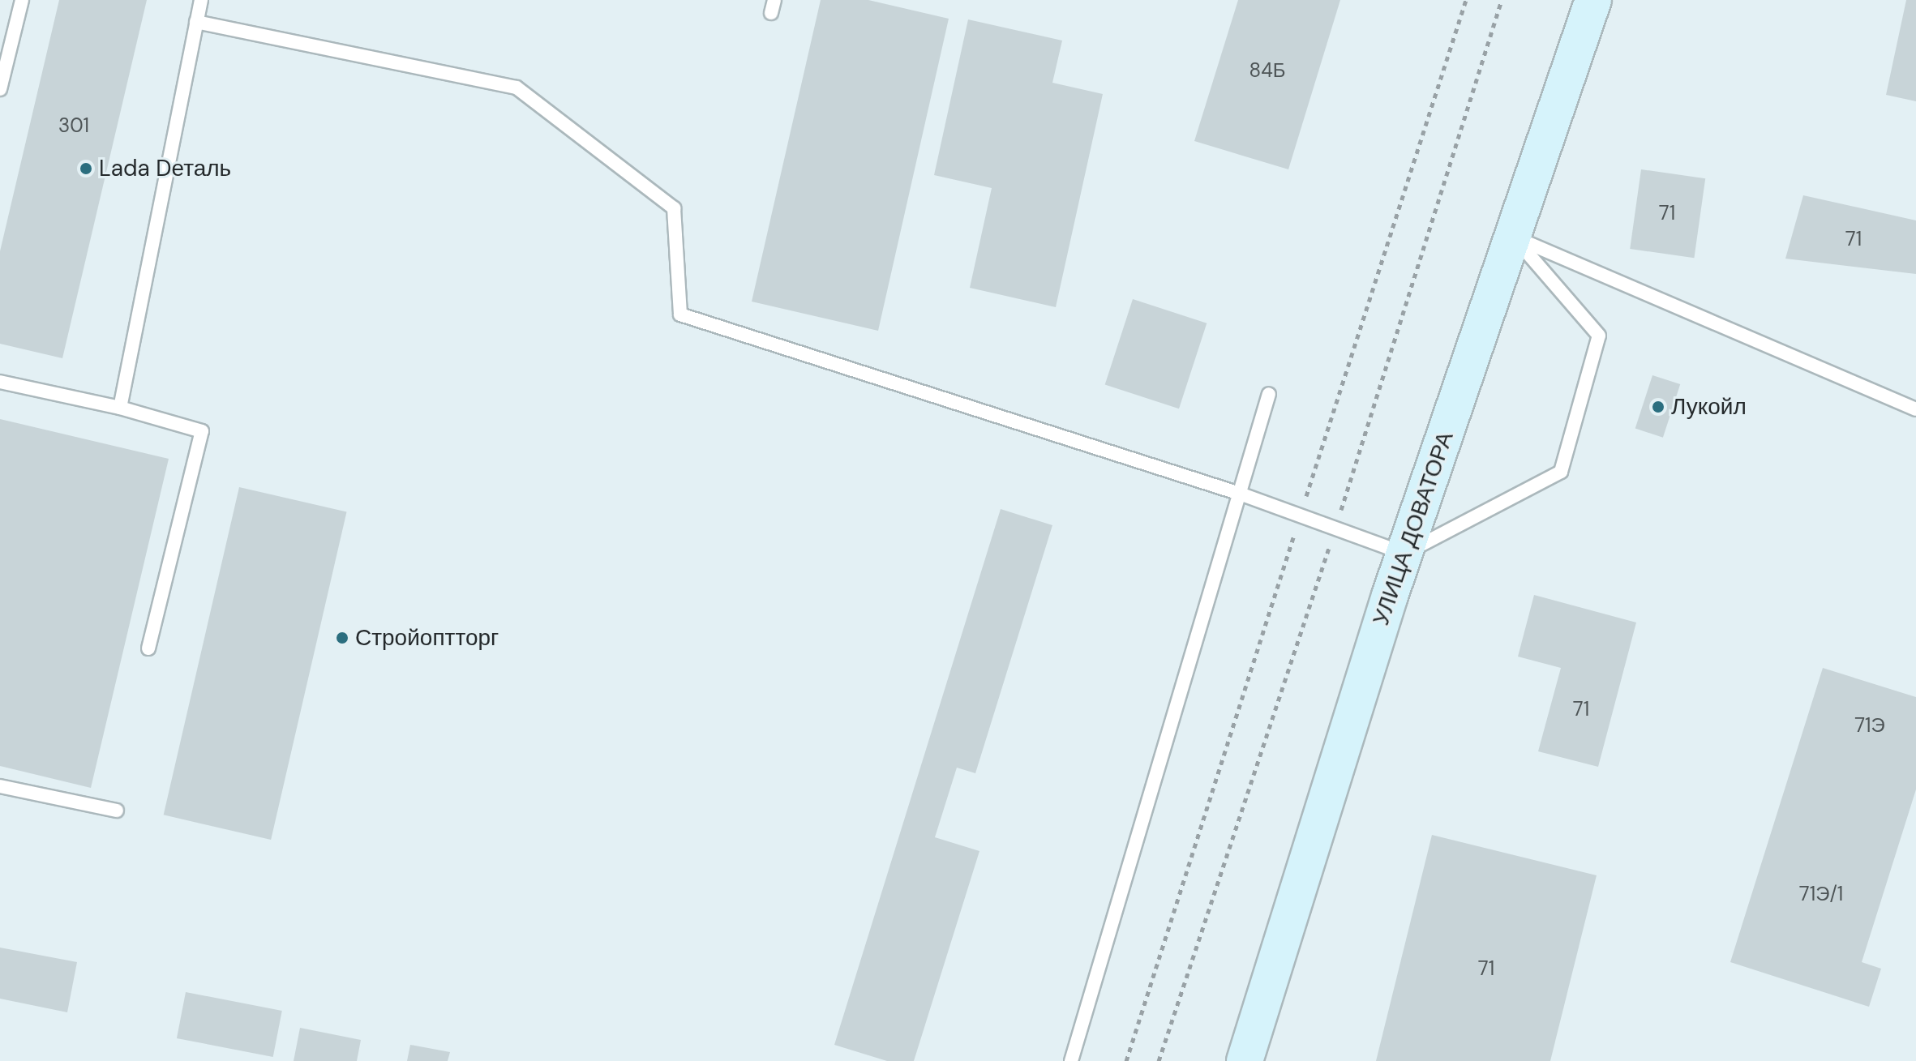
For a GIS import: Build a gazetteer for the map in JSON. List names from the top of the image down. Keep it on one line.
{"streets":{"main road":["УЛИЦА ДОВАТОРА"]},"places":["Lada Dеталь","Лукойл","Стройоптторг"],"house_numbers":["84Б","301","71","71","71","71Э","71Э/1","71"]}
